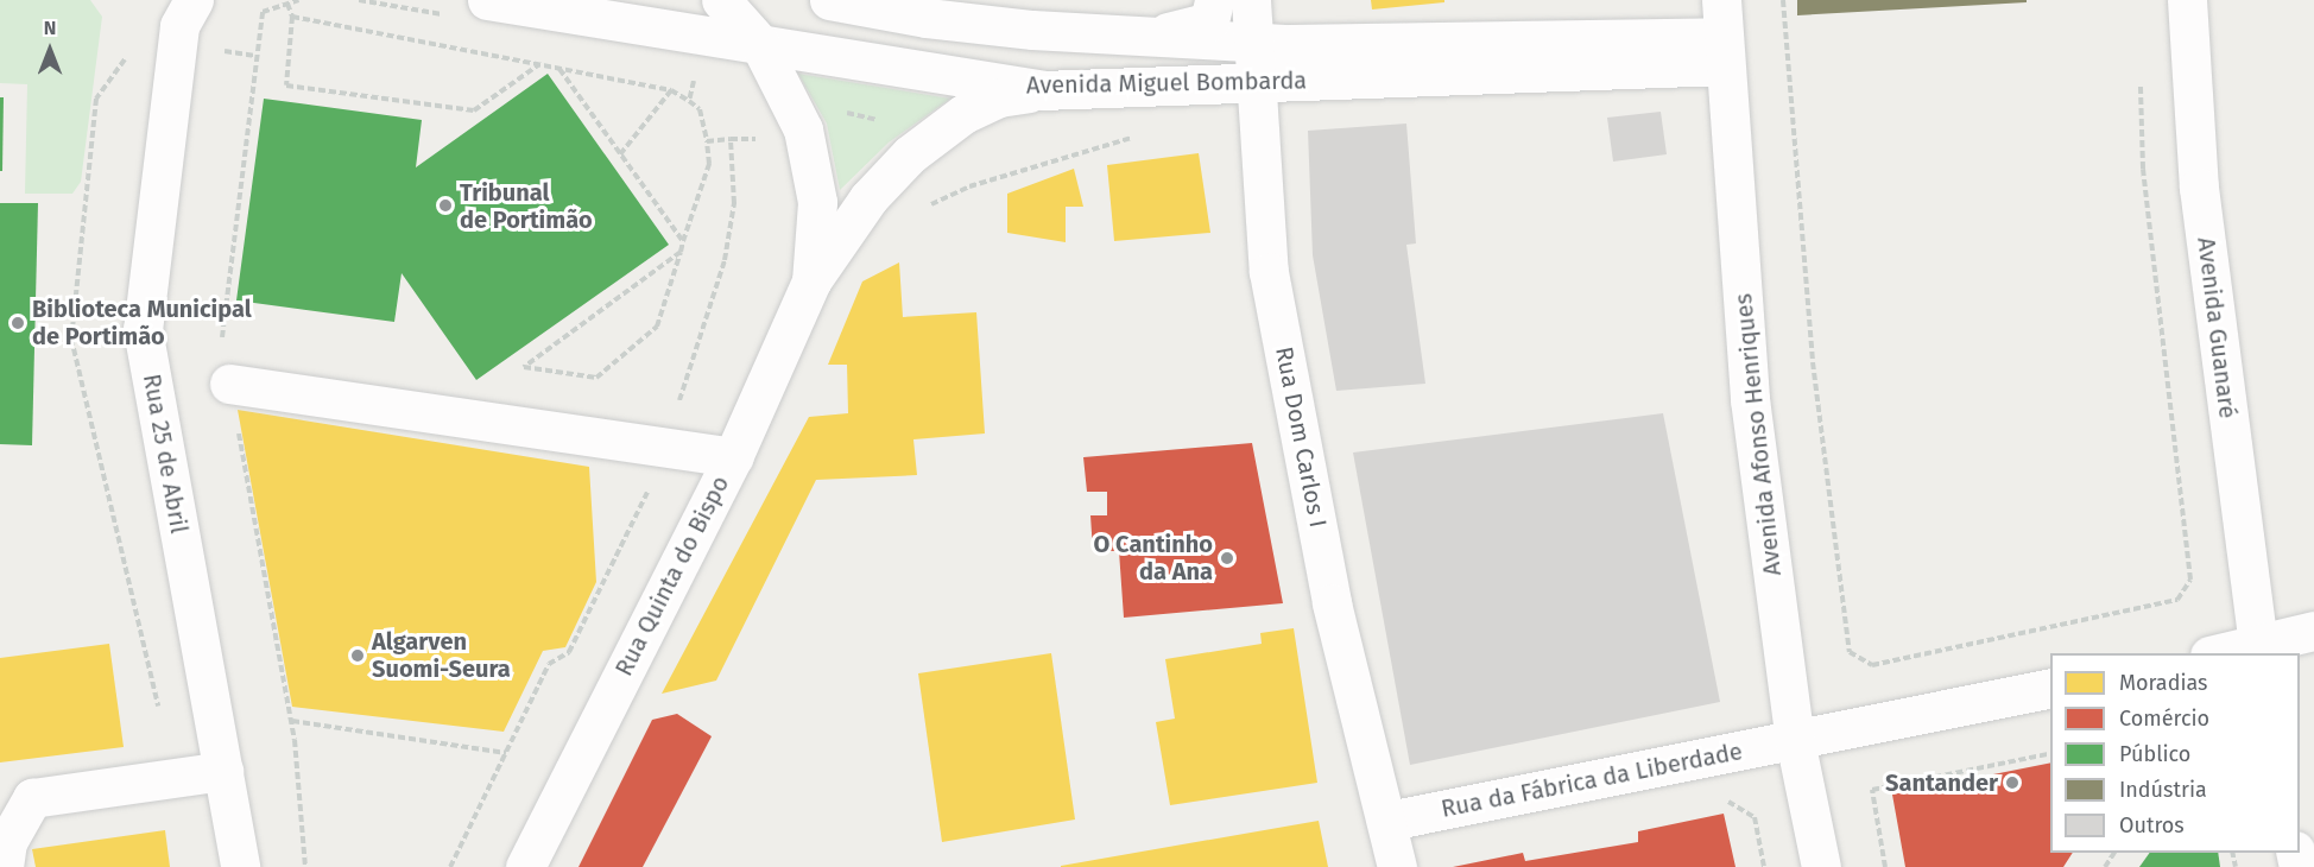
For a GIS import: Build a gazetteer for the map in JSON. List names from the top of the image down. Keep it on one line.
{"streets":{"street":["Avenida Miguel Bombarda","Avenida Guanaré","Avenida Afonso Henriques","Rua Dom Carlos I","Rua 25 de Abril","Rua Quinta do Bispo","Rua da Fábrica da Liberdade"]},"crossings":[["Avenida Miguel Bombarda","Avenida Afonso Henriques"],["Avenida Miguel Bombarda","Rua Dom Carlos I"],["Avenida Miguel Bombarda","Rua Quinta do Bispo"],["Avenida Afonso Henriques","Rua da Fábrica da Liberdade"],["Rua Dom Carlos I","Rua da Fábrica da Liberdade"]],"places":["Tribunal de Portimão","Biblioteca Municipal de Portimão","O Cantinho da Ana","Algarven Suomi-Seura","Santander"],"legend":["Moradias","Comércio","Público","Indústria","Outros"],"north":"top"}
